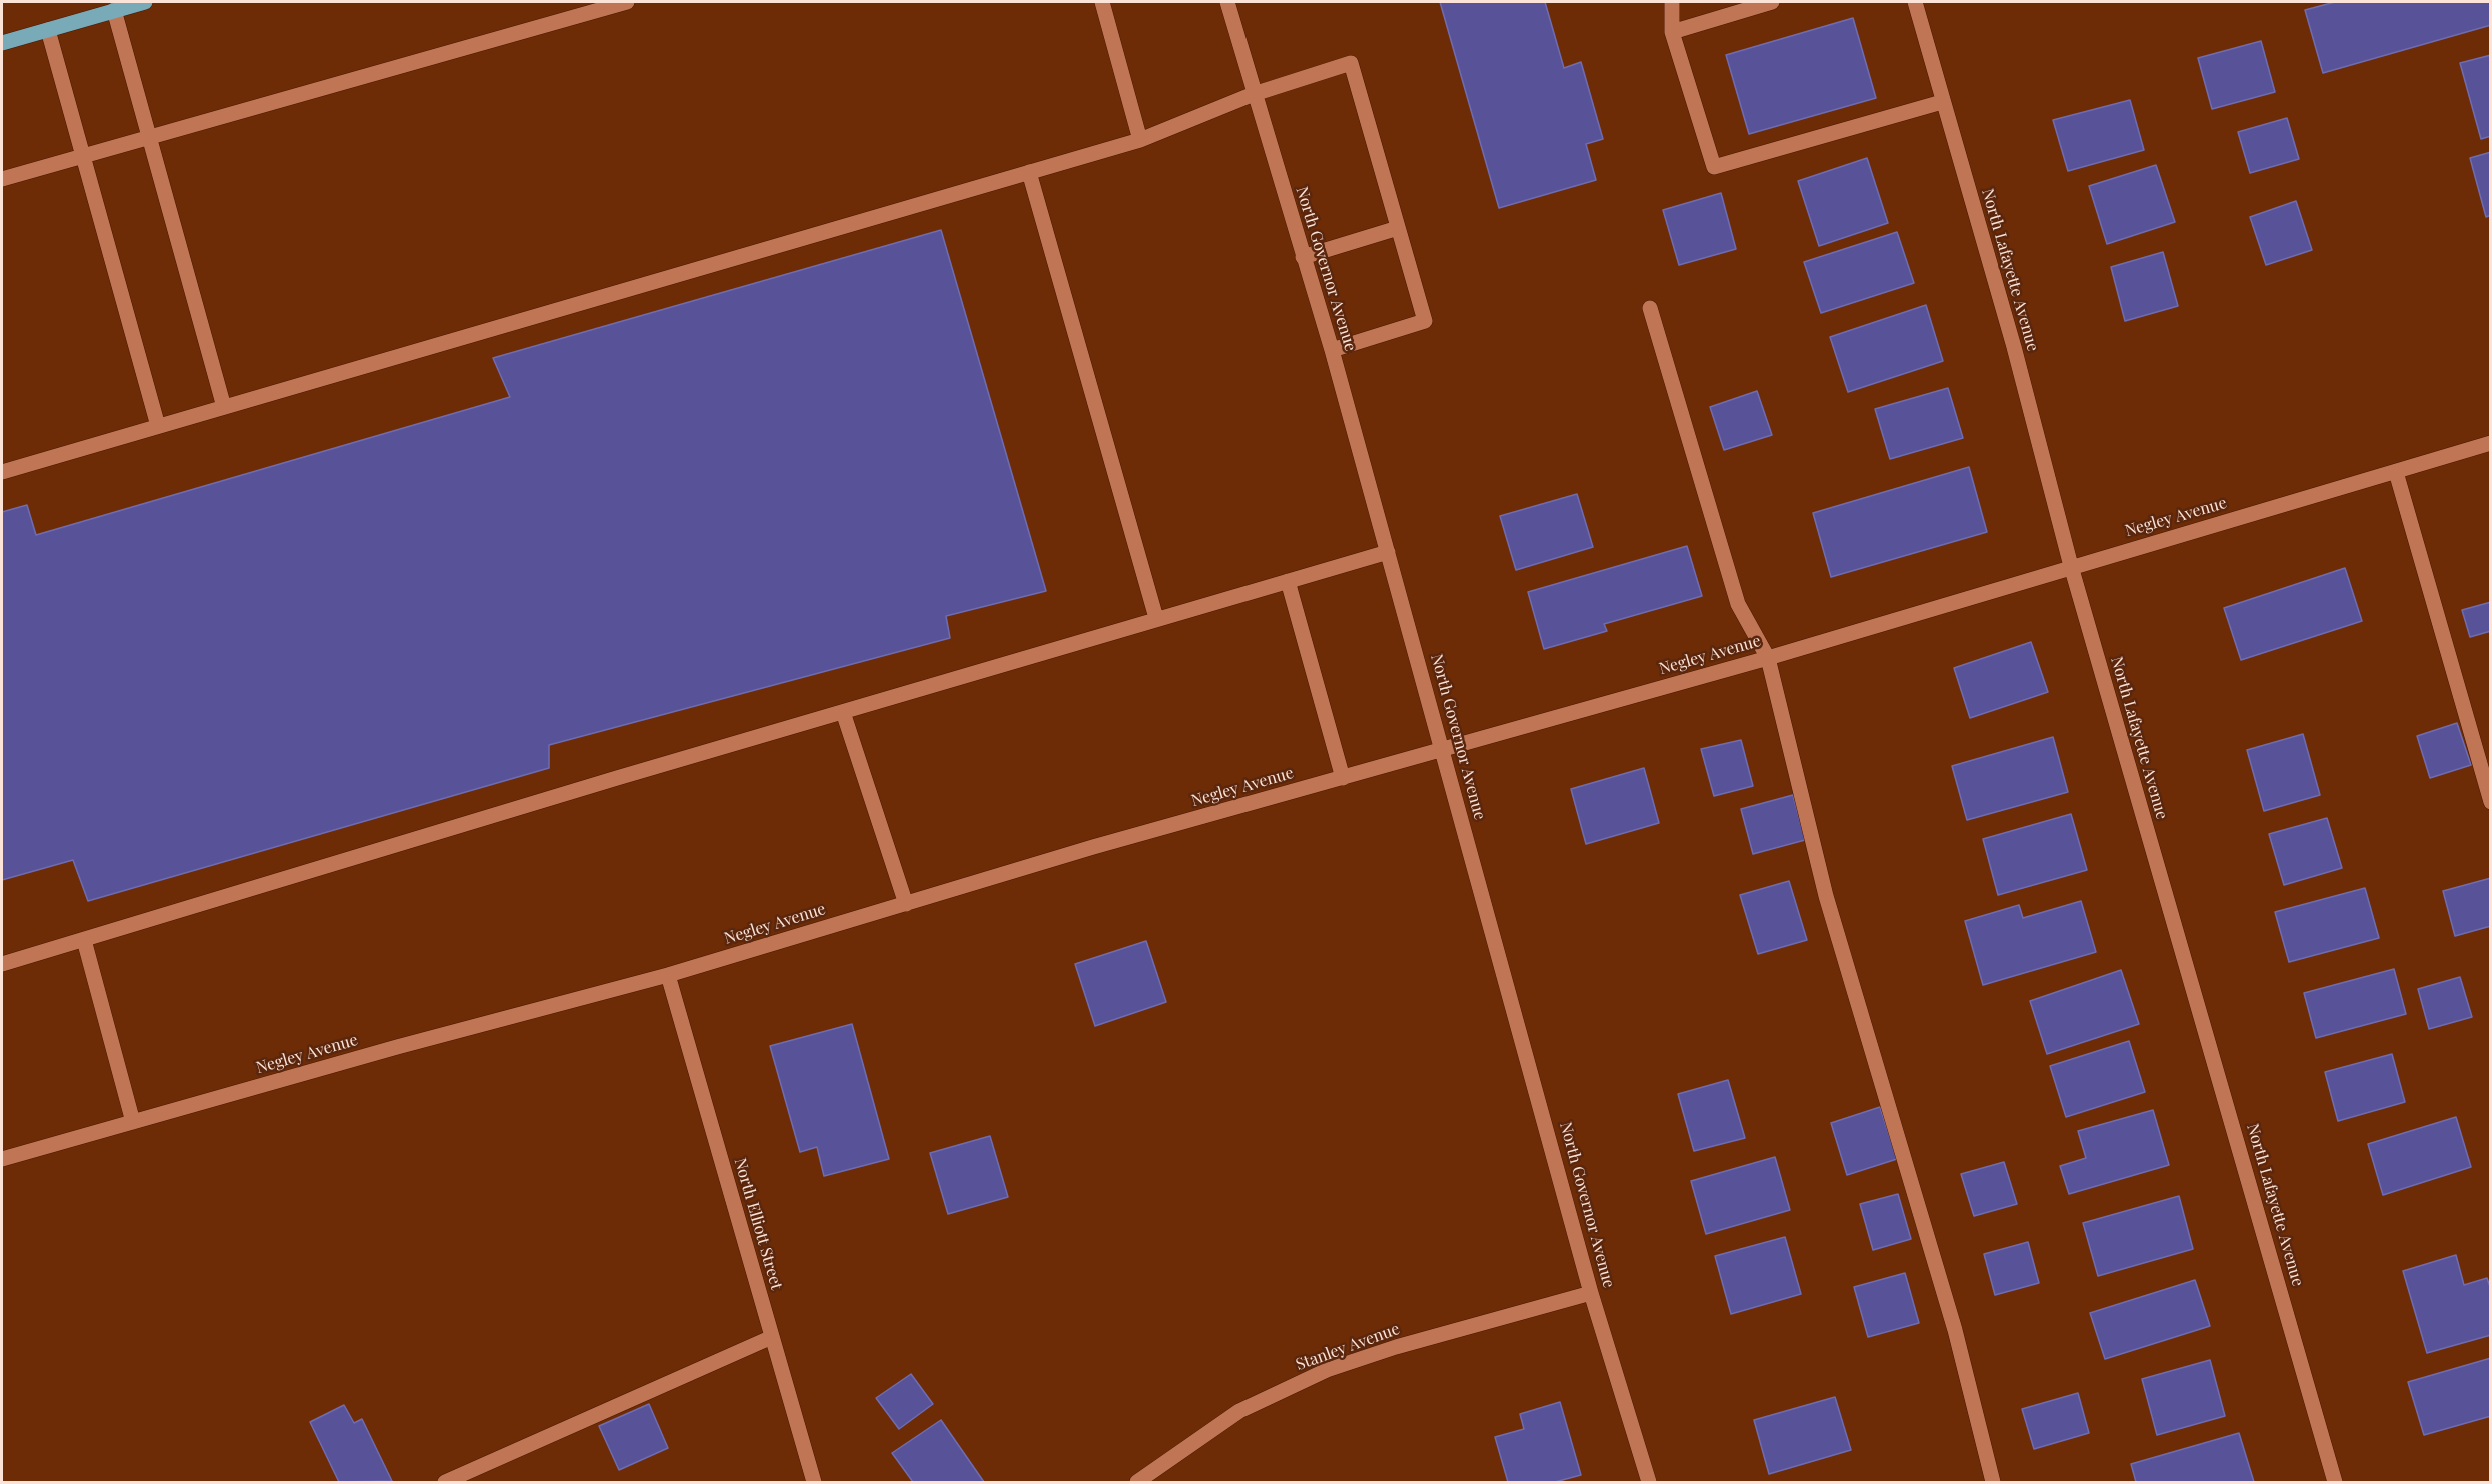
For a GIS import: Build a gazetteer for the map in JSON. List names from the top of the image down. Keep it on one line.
{"streets":{"street":["North Governor Avenue","North Lafayette Avenue","Negley Avenue","North Elliott Street","Stanley Avenue"]},"crossings":[["North Governor Avenue","Negley Avenue"],["North Governor Avenue","Stanley Avenue"],["North Lafayette Avenue","Negley Avenue"],["Negley Avenue","North Elliott Street"]]}
